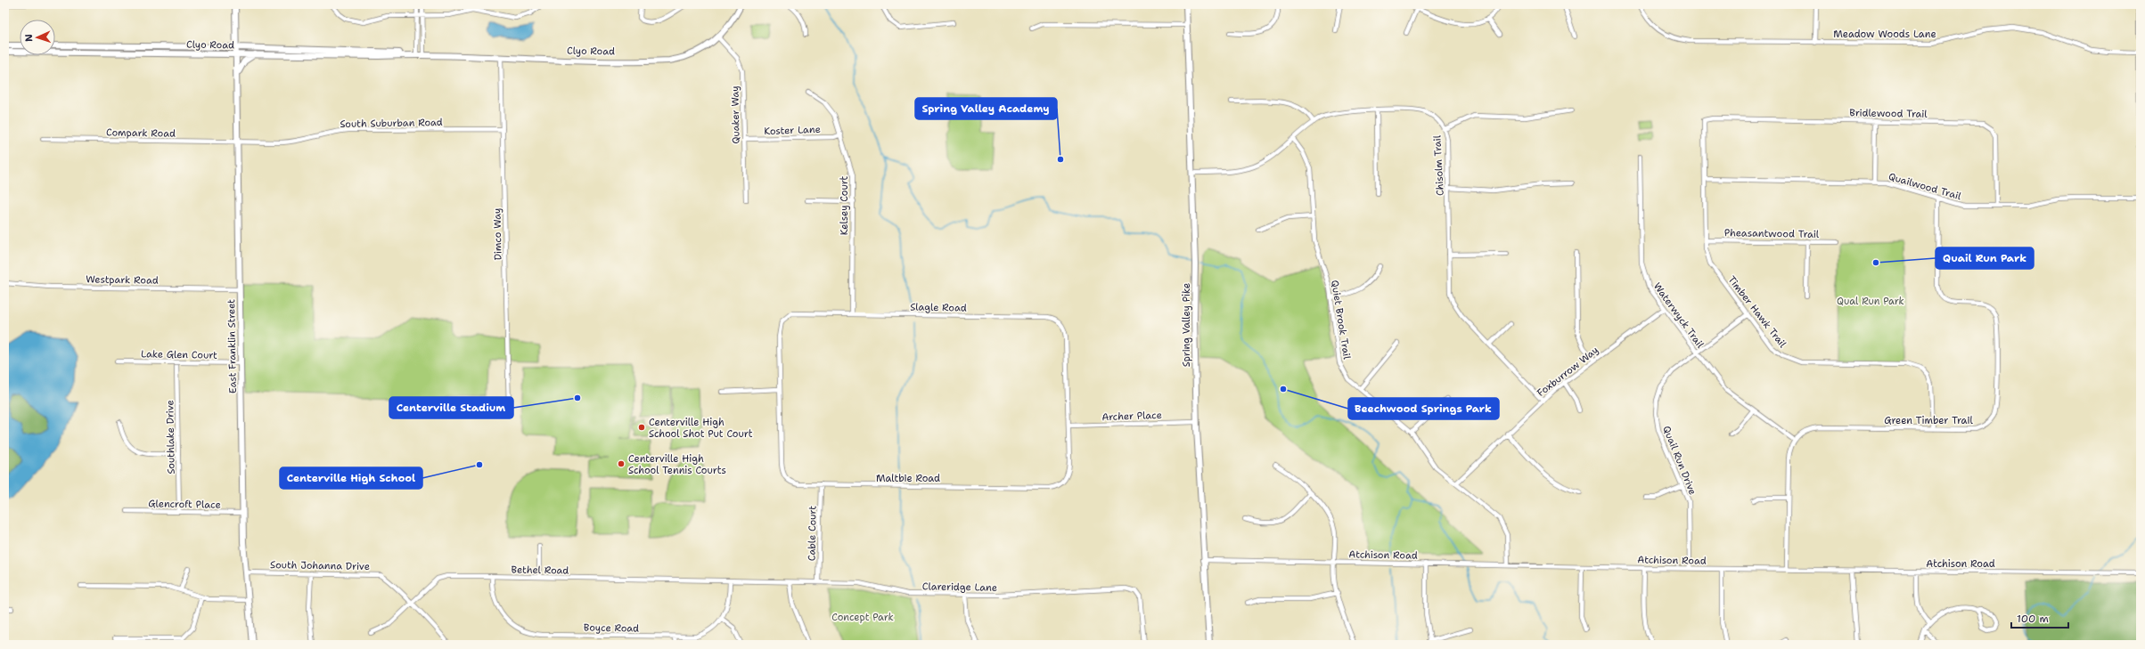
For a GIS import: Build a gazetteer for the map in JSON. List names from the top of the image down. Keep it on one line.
{"streets":{"street":["Meadow Woods Lane","Clyo Road","Bridlewood Trail","Quaker Way","South Suburban Road","Koster Lane","Compark Road","Chisolm Trail","Quailwood Trail","Kelsey Court","Pheasantwood Trail","Dimco Way","Westpark Road","Slagle Road","Timber Hawk Trail","Waterwyck Trail","Quiet Brook Trail","Spring Valley Pike","East Franklin Street","Lake Glen Court","Foxburrow Way","Archer Place","Green Timber Trail","Southlake Drive","Quail Run Drive","Maltbie Road","Glencroft Place","Cable Court","Atchison Road","South Johanna Drive","Bethel Road","Clareridge Lane","Boyce Road"]},"crossings":[["Clyo Road","Quaker Way"],["Clyo Road","Dimco Way"],["Clyo Road","East Franklin Street"],["Bridlewood Trail","Quailwood Trail"],["Bridlewood Trail","Timber Hawk Trail"],["Quaker Way","Koster Lane"],["South Suburban Road","Compark Road"],["South Suburban Road","Dimco Way"],["South Suburban Road","East Franklin Street"],["Koster Lane","Kelsey Court"],["Compark Road","East Franklin Street"],["Chisolm Trail","Quiet Brook Trail"],["Chisolm Trail","Spring Valley Pike"],["Chisolm Trail","Foxburrow Way"],["Quailwood Trail","Timber Hawk Trail"],["Quailwood Trail","Green Timber Trail"],["Kelsey Court","Slagle Road"],["Pheasantwood Trail","Timber Hawk Trail"],["Westpark Road","East Franklin Street"],["Slagle Road","Archer Place"],["Slagle Road","Maltbie Road"],["Timber Hawk Trail","Green Timber Trail"],["Timber Hawk Trail","Quail Run Drive"],["Waterwyck Trail","Foxburrow Way"],["Waterwyck Trail","Green Timber Trail"],["Waterwyck Trail","Quail Run Drive"],["Quiet Brook Trail","Foxburrow Way"],["Quiet Brook Trail","Atchison Road"],["Spring Valley Pike","Archer Place"],["Spring Valley Pike","Atchison Road"],["East Franklin Street","Lake Glen Court"],["East Franklin Street","Glencroft Place"],["East Franklin Street","South Johanna Drive"],["Lake Glen Court","Southlake Drive"],["Archer Place","Maltbie Road"],["Southlake Drive","Glencroft Place"],["Quail Run Drive","Atchison Road"],["Maltbie Road","Cable Court"],["Cable Court","Clareridge Lane"],["South Johanna Drive","Bethel Road"],["Bethel Road","Clareridge Lane"],["Bethel Road","Boyce Road"],["Clareridge Lane","Boyce Road"]],"parks":["Qual Run Park","Concept Park"],"places":["Spring Valley Academy","Quail Run Park","Beechwood Springs Park","Centerville Stadium","Centerville High School Shot Put Court","Centerville High School Tennis Courts","Centerville High School"],"scale_bar":"100 m","north":"left"}
